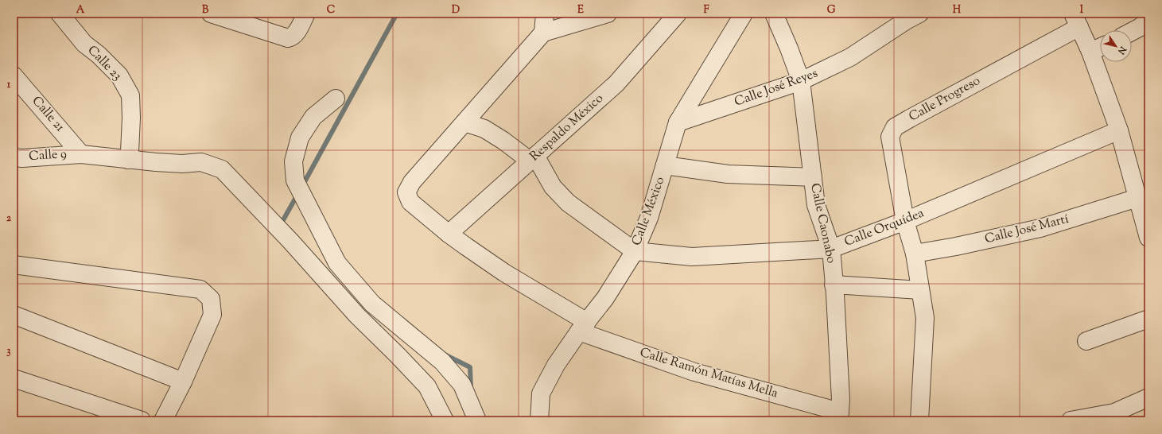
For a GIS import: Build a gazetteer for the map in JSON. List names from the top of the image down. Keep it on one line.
{"streets":{"street":["Calle 23","Calle José Reyes","Calle Progreso","Calle 21","Respaldo México","Calle 9","Calle México","Calle Caonabo","Calle Orquídea","Calle José Martí","Calle Ramón Matías Mella"]},"crossings":[["Calle 23","Calle 9"],["Calle José Reyes","Calle México"],["Calle José Reyes","Calle Caonabo"],["Calle Progreso","Calle Orquídea"],["Calle Progreso","Calle José Martí"],["Calle 21","Calle 9"],["Respaldo México","Calle Ramón Matías Mella"],["Calle México","Calle Orquídea"],["Calle México","Calle Ramón Matías Mella"],["Calle Caonabo","Calle Orquídea"],["Calle Caonabo","Calle Ramón Matías Mella"]],"north":"bottom right","grid":{"columns":["A","B","C","D","E","F","G","H","I"],"rows":["1","2","3"]}}
